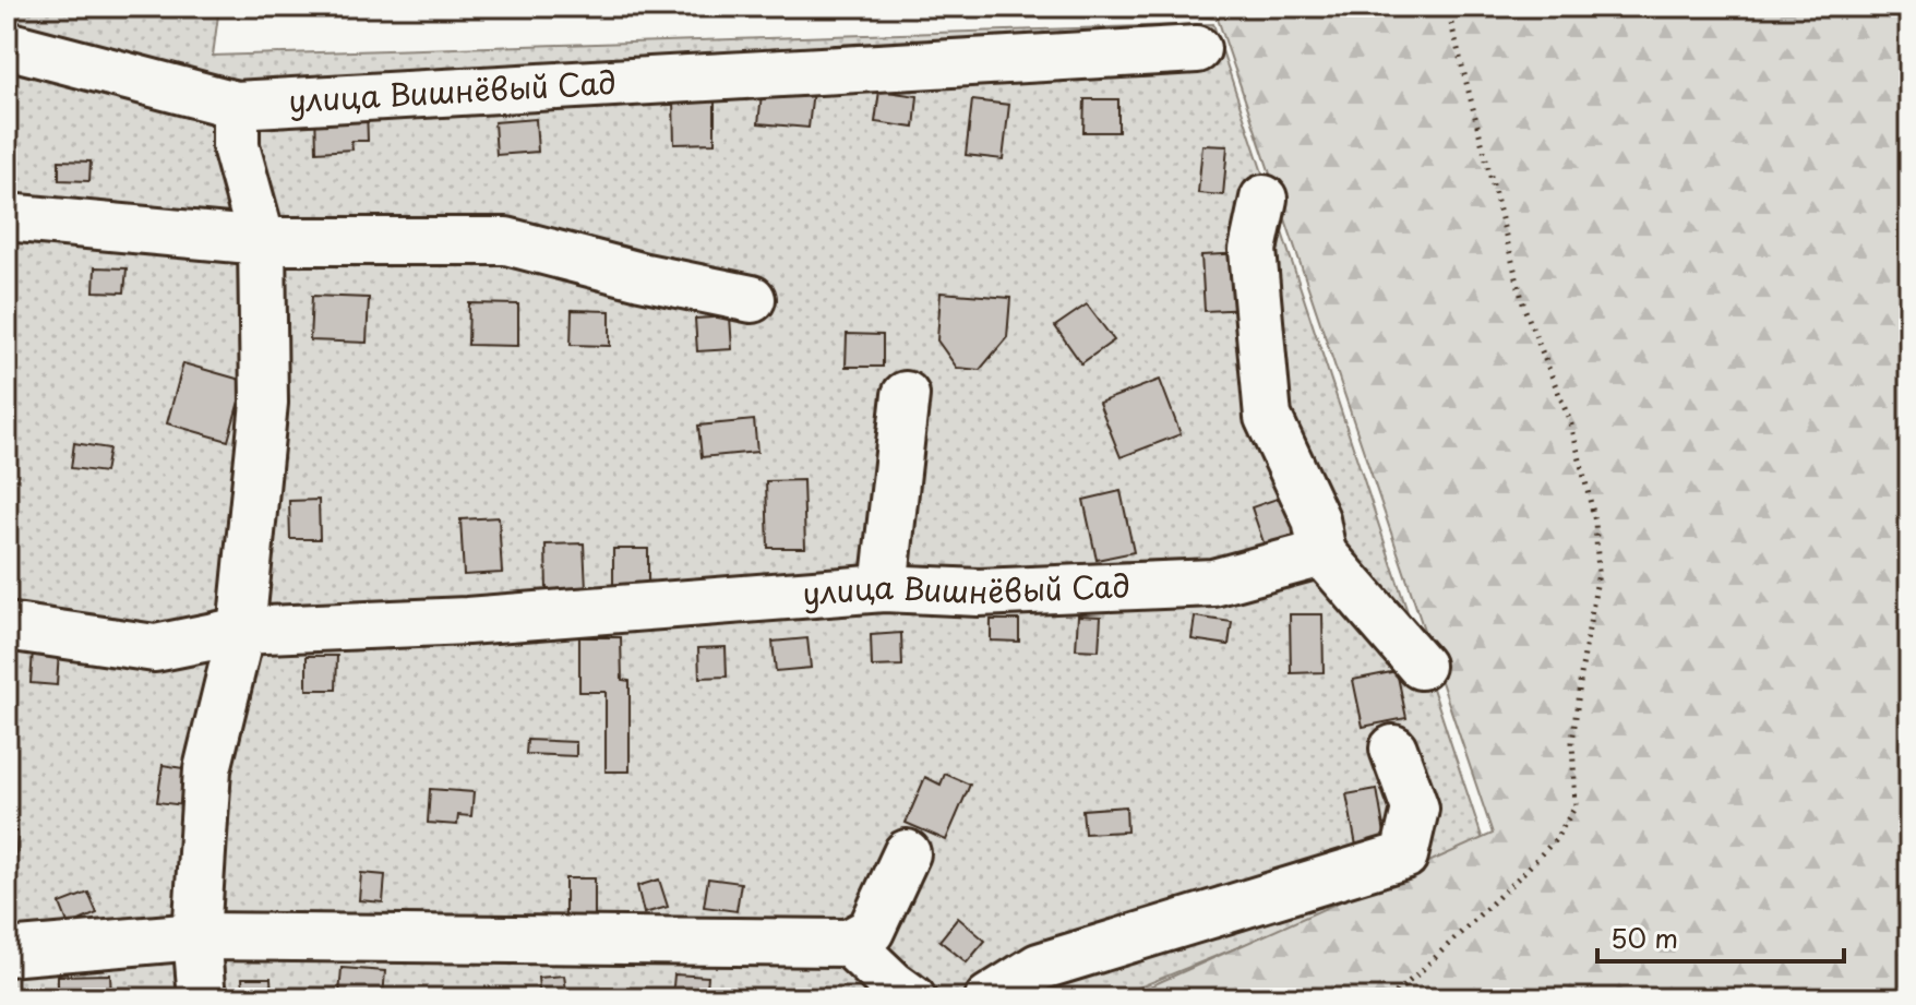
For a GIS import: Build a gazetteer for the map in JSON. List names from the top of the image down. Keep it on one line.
{"streets":{"street":["улица Вишнёвый Сад"]},"scale_bar":"50 m"}
